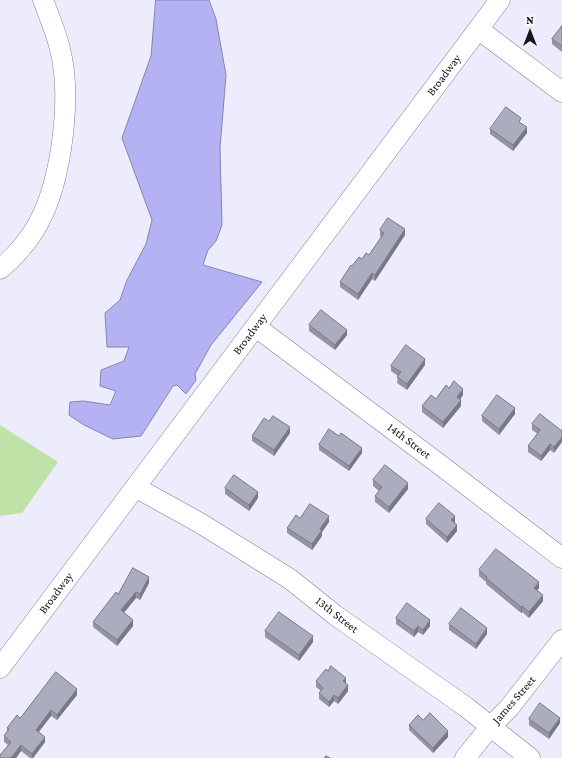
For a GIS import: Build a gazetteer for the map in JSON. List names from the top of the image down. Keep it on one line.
{"streets":{"street":["Broadway","14th Street","13th Street","James Street"]},"crossings":[["Broadway","14th Street"],["Broadway","13th Street"],["13th Street","James Street"]],"north":"top"}
